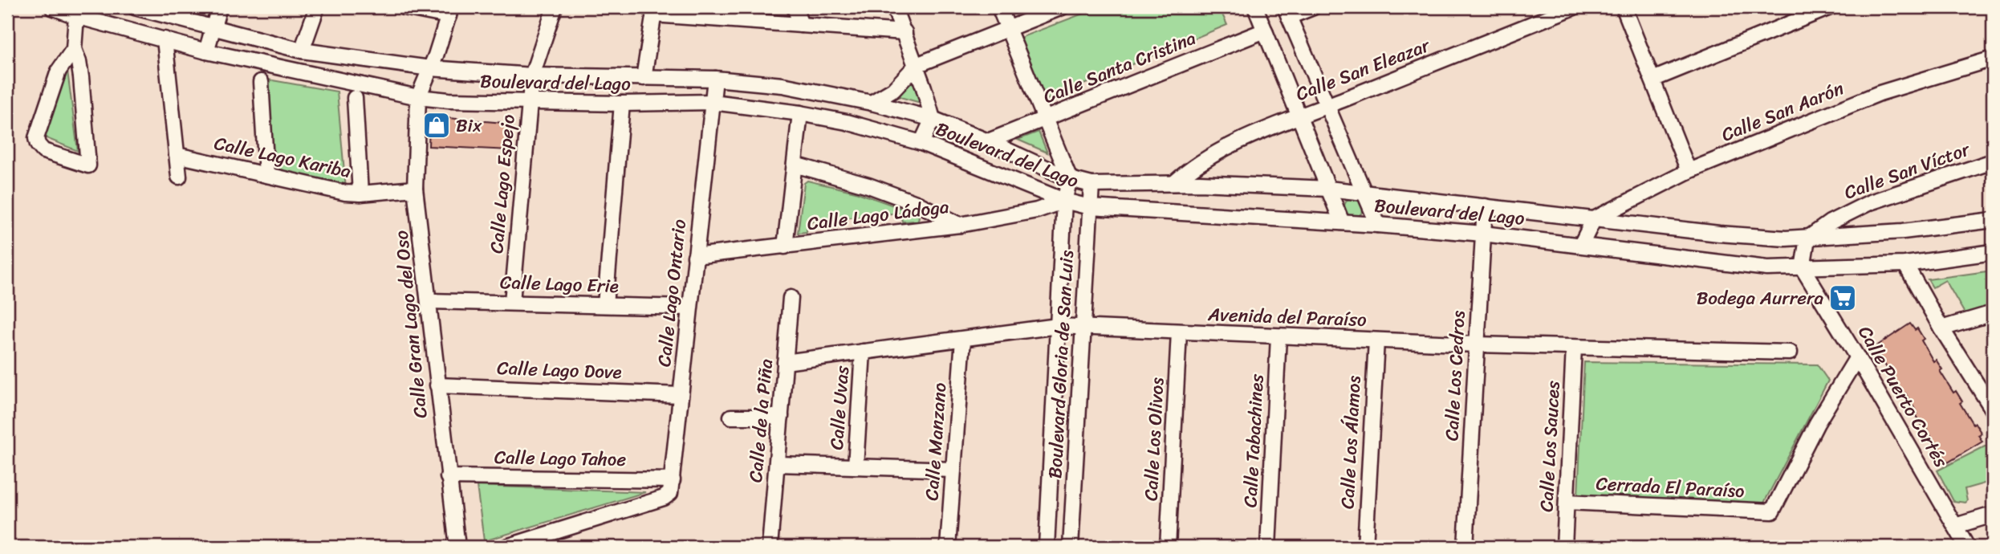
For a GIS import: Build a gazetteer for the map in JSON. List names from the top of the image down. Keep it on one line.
{"streets":{"street":["Calle Santa Cristina","Calle San Eleazar","Boulevard del Lago","Calle San Aarón","Calle Lago Kariba","Calle San Víctor","Calle Lago Espejo","Calle Lago Ládoga","Calle Lago Erie","Calle Lago Ontario","Avenida del Paraíso","Calle Gran Lago del Oso","Boulevard Gloria de San Luis","Calle Lago Dove","Calle Los Cedros","Calle Puerto Cortés","Calle Uvas","Calle de la Piña","Calle Los Olivos","Calle Tabachines","Calle Manzano","Calle Los Álamos","Calle Los Sauces","Calle Lago Tahoe","Cerrada El Paraíso"]},"crossings":[["Calle Santa Cristina","Boulevard del Lago"],["Calle San Eleazar","Boulevard del Lago"],["Boulevard del Lago","Calle San Aarón"],["Boulevard del Lago","Calle San Víctor"],["Boulevard del Lago","Calle Lago Espejo"],["Boulevard del Lago","Calle Lago Ládoga"],["Boulevard del Lago","Calle Lago Ontario"],["Boulevard del Lago","Calle Gran Lago del Oso"],["Boulevard del Lago","Boulevard Gloria de San Luis"],["Boulevard del Lago","Calle Los Cedros"],["Boulevard del Lago","Calle Puerto Cortés"],["Calle Lago Kariba","Calle Gran Lago del Oso"],["Calle Lago Espejo","Calle Lago Erie"],["Calle Lago Ládoga","Calle Lago Ontario"],["Calle Lago Ládoga","Boulevard Gloria de San Luis"],["Calle Lago Erie","Calle Lago Ontario"],["Calle Lago Erie","Calle Gran Lago del Oso"],["Calle Lago Ontario","Calle Lago Dove"],["Calle Lago Ontario","Calle Lago Tahoe"],["Avenida del Paraíso","Boulevard Gloria de San Luis"],["Avenida del Paraíso","Calle Los Cedros"],["Avenida del Paraíso","Calle Uvas"],["Avenida del Paraíso","Calle de la Piña"],["Avenida del Paraíso","Calle Los Olivos"],["Avenida del Paraíso","Calle Tabachines"],["Avenida del Paraíso","Calle Manzano"],["Avenida del Paraíso","Calle Los Álamos"],["Avenida del Paraíso","Calle Los Sauces"],["Calle Gran Lago del Oso","Calle Lago Dove"],["Calle Gran Lago del Oso","Calle Lago Tahoe"],["Calle Puerto Cortés","Cerrada El Paraíso"],["Calle Los Sauces","Cerrada El Paraíso"]],"places":{"shop":["Bix"],"supermarket":["Bodega Aurrera"]}}
